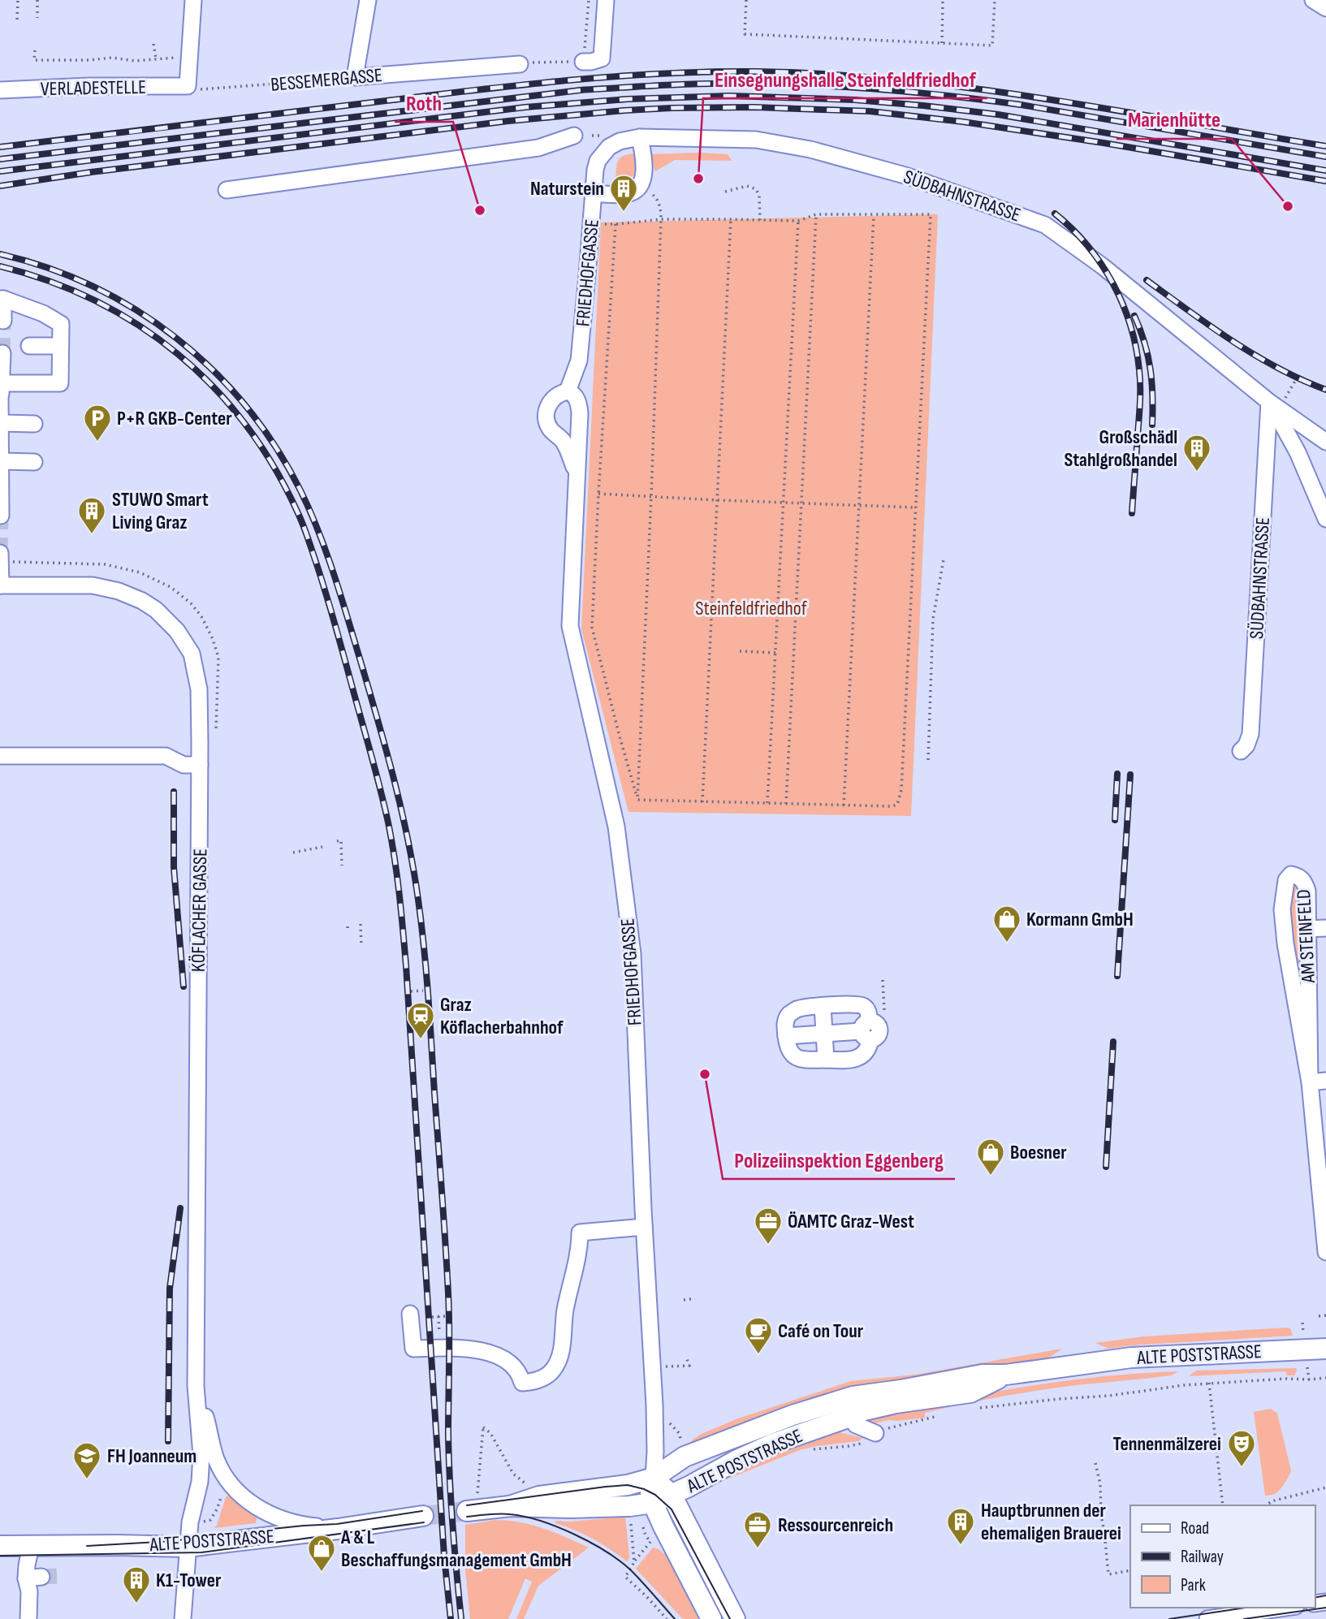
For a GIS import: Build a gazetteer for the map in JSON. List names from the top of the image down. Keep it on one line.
{"streets":{"main road":["ALTE POSTSTRASSE"],"street":["BESSEMERGASSE","VERLADESTELLE","SÜDBAHNSTRASSE","FRIEDHOFGASSE","KÖFLACHER GASSE","AM STEINFELD"]},"crossings":[["BESSEMERGASSE","VERLADESTELLE"],["SÜDBAHNSTRASSE","FRIEDHOFGASSE"],["FRIEDHOFGASSE","ALTE POSTSTRASSE"],["KÖFLACHER GASSE","ALTE POSTSTRASSE"]],"parks":["Steinfeldfriedhof"],"places":{"other":["Einsegnungshalle Steinfeldfriedhof","Marienhütte","Roth","Polizeiinspektion Eggenberg"],"building":["Naturstein","Großschädl Stahlgroßhandel","STUWO Smart Living Graz","Hauptbrunnen der ehemaligen Brauerei","K1-Tower"],"parking":["P+R GKB-Center"],"shop":["Kormann GmbH","Boesner","A & L Beschaffungsmanagement GmbH"],"station":["Graz Köflacherbahnhof"],"office":["ÖAMTC Graz-West","Ressourcenreich"],"cafe":["Café on Tour"],"theatre":["Tennenmälzerei"],"school or university":["FH Joanneum"]},"legend":["Road","Railway","Park"]}
